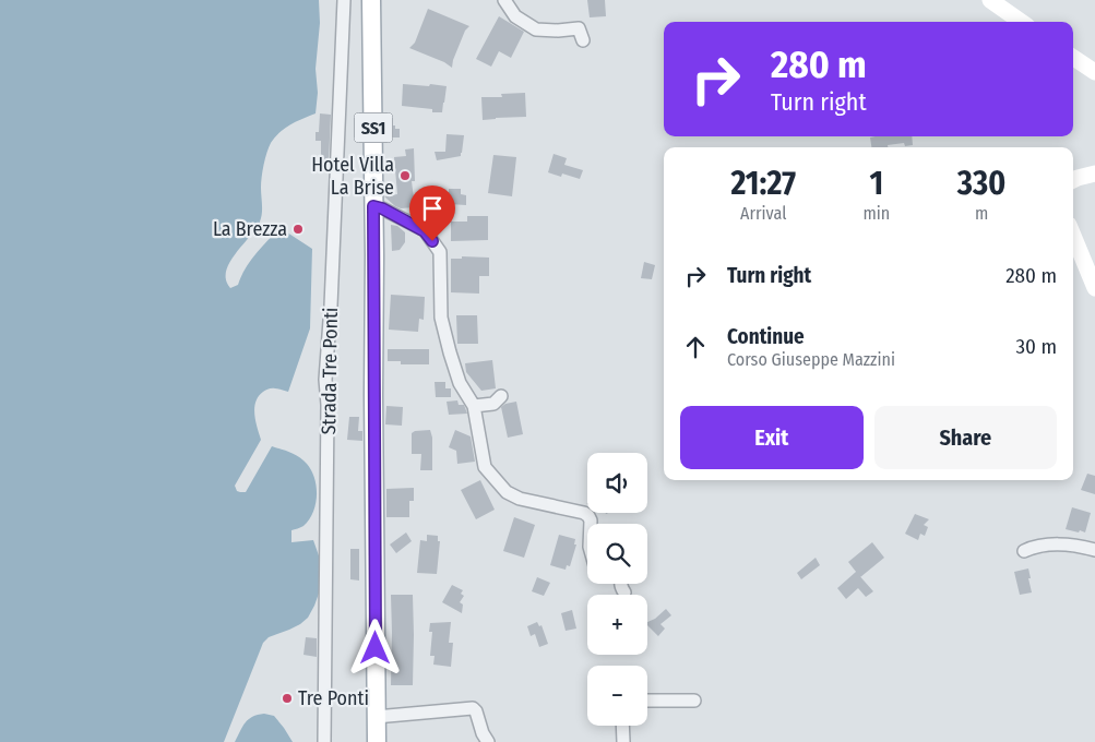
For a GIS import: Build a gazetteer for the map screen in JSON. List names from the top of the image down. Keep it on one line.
{"streets":{"main road":["SS1"],"street":["Strada Tre Ponti"]},"places":["Hotel Villa La Brise","La Brezza","Tre Ponti"],"page":{"turn":["280 m","Turn right"],"eta":["21:27","Arrival","1","min","330","m"],"list":[{"name":"Turn right","value":"280 m"},{"name":"Continue","note":"Corso Giuseppe Mazzini","value":"30 m"}],"buttons":["Exit","Share"],"map_buttons":["+","−"]}}
